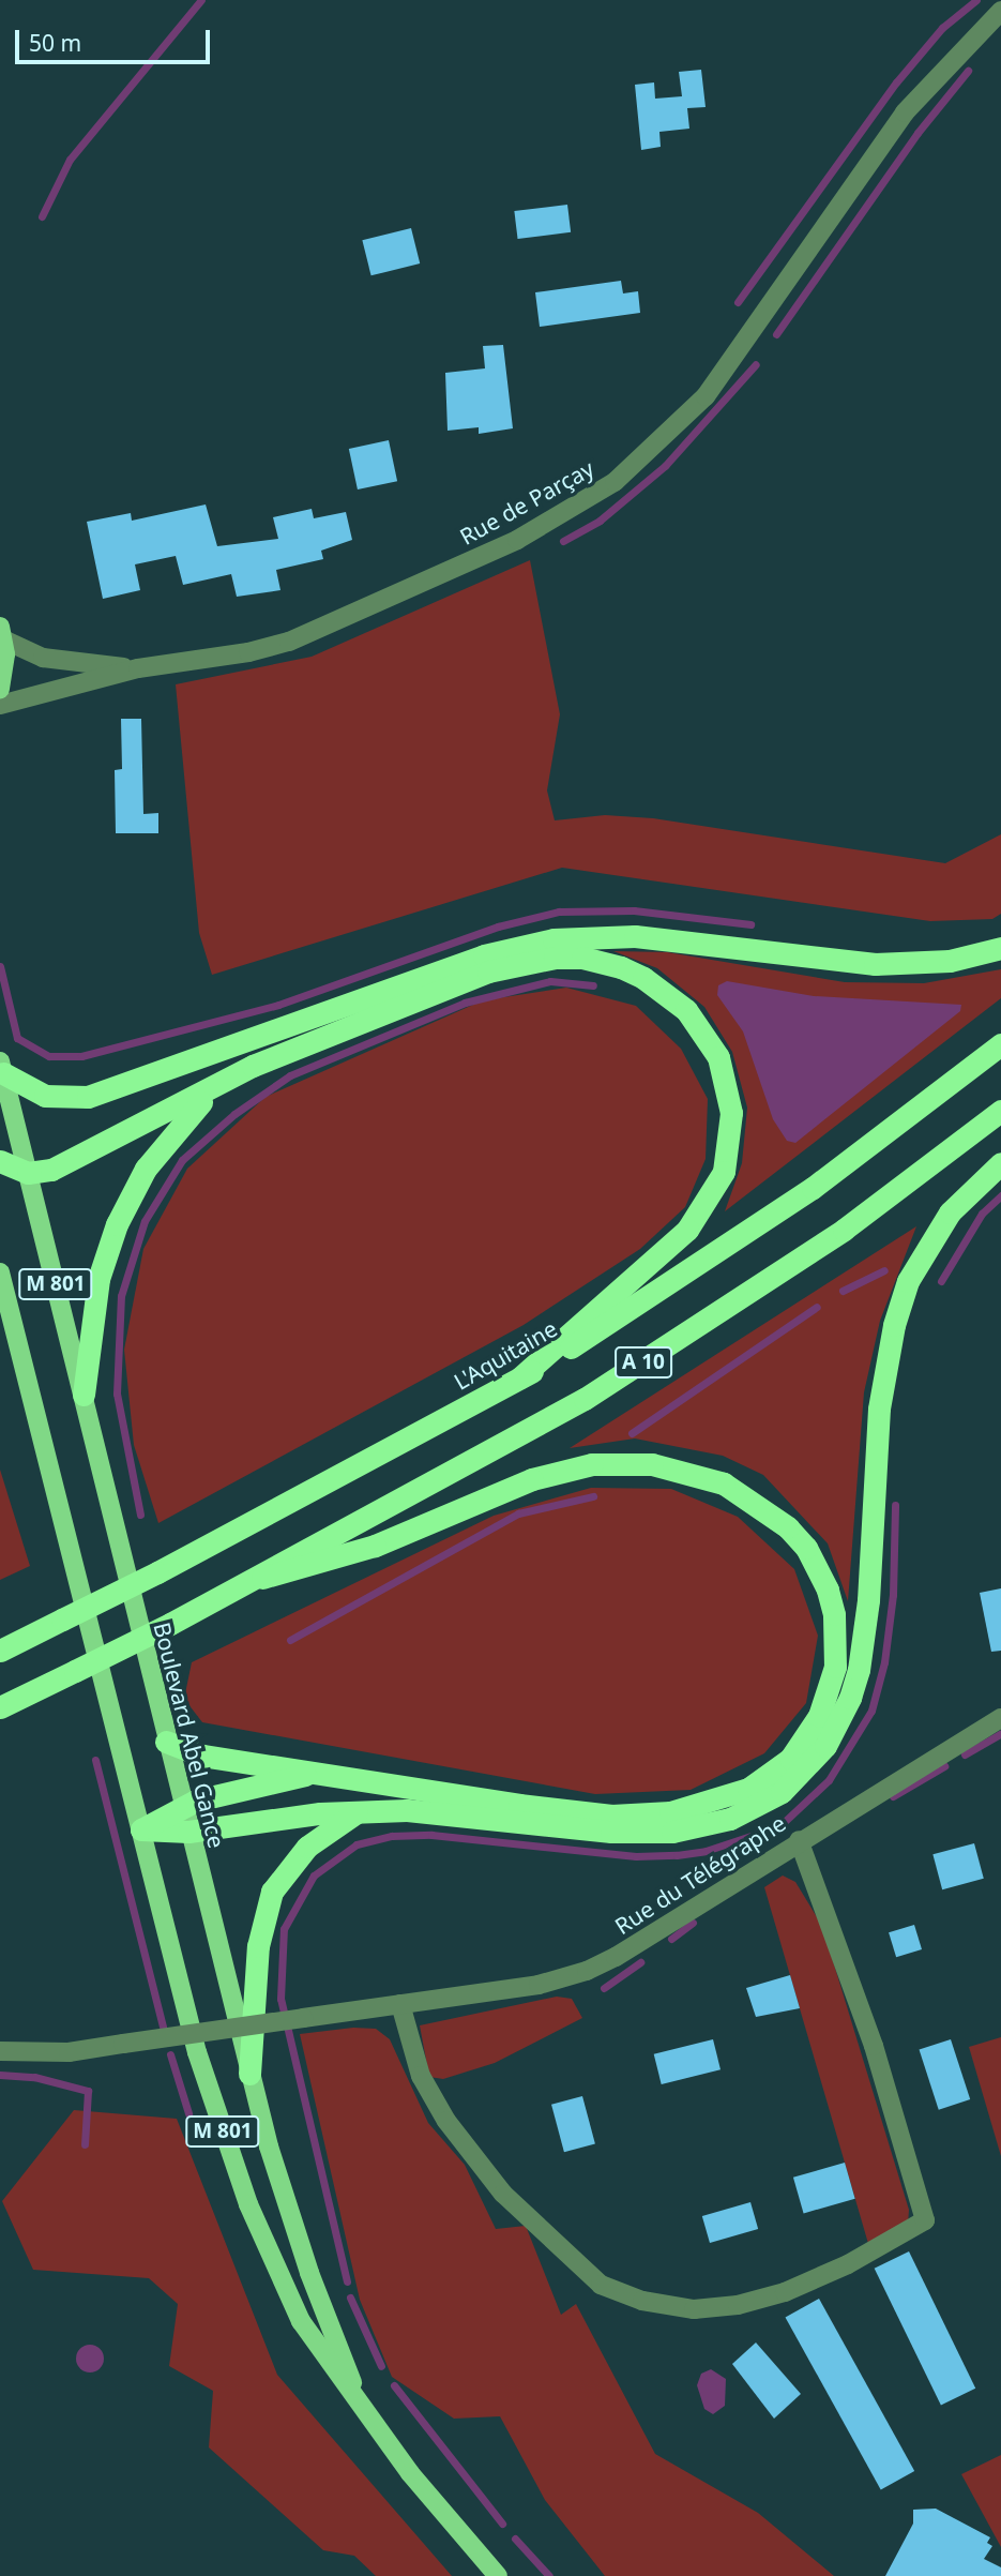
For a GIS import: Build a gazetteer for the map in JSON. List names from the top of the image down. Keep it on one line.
{"streets":{"highway":["L'Aquitaine","A 10"],"main road":["M 801","Boulevard Abel Gance"],"street":["Rue de Parçay","Rue du Télégraphe"]},"scale_bar":"50 m"}
